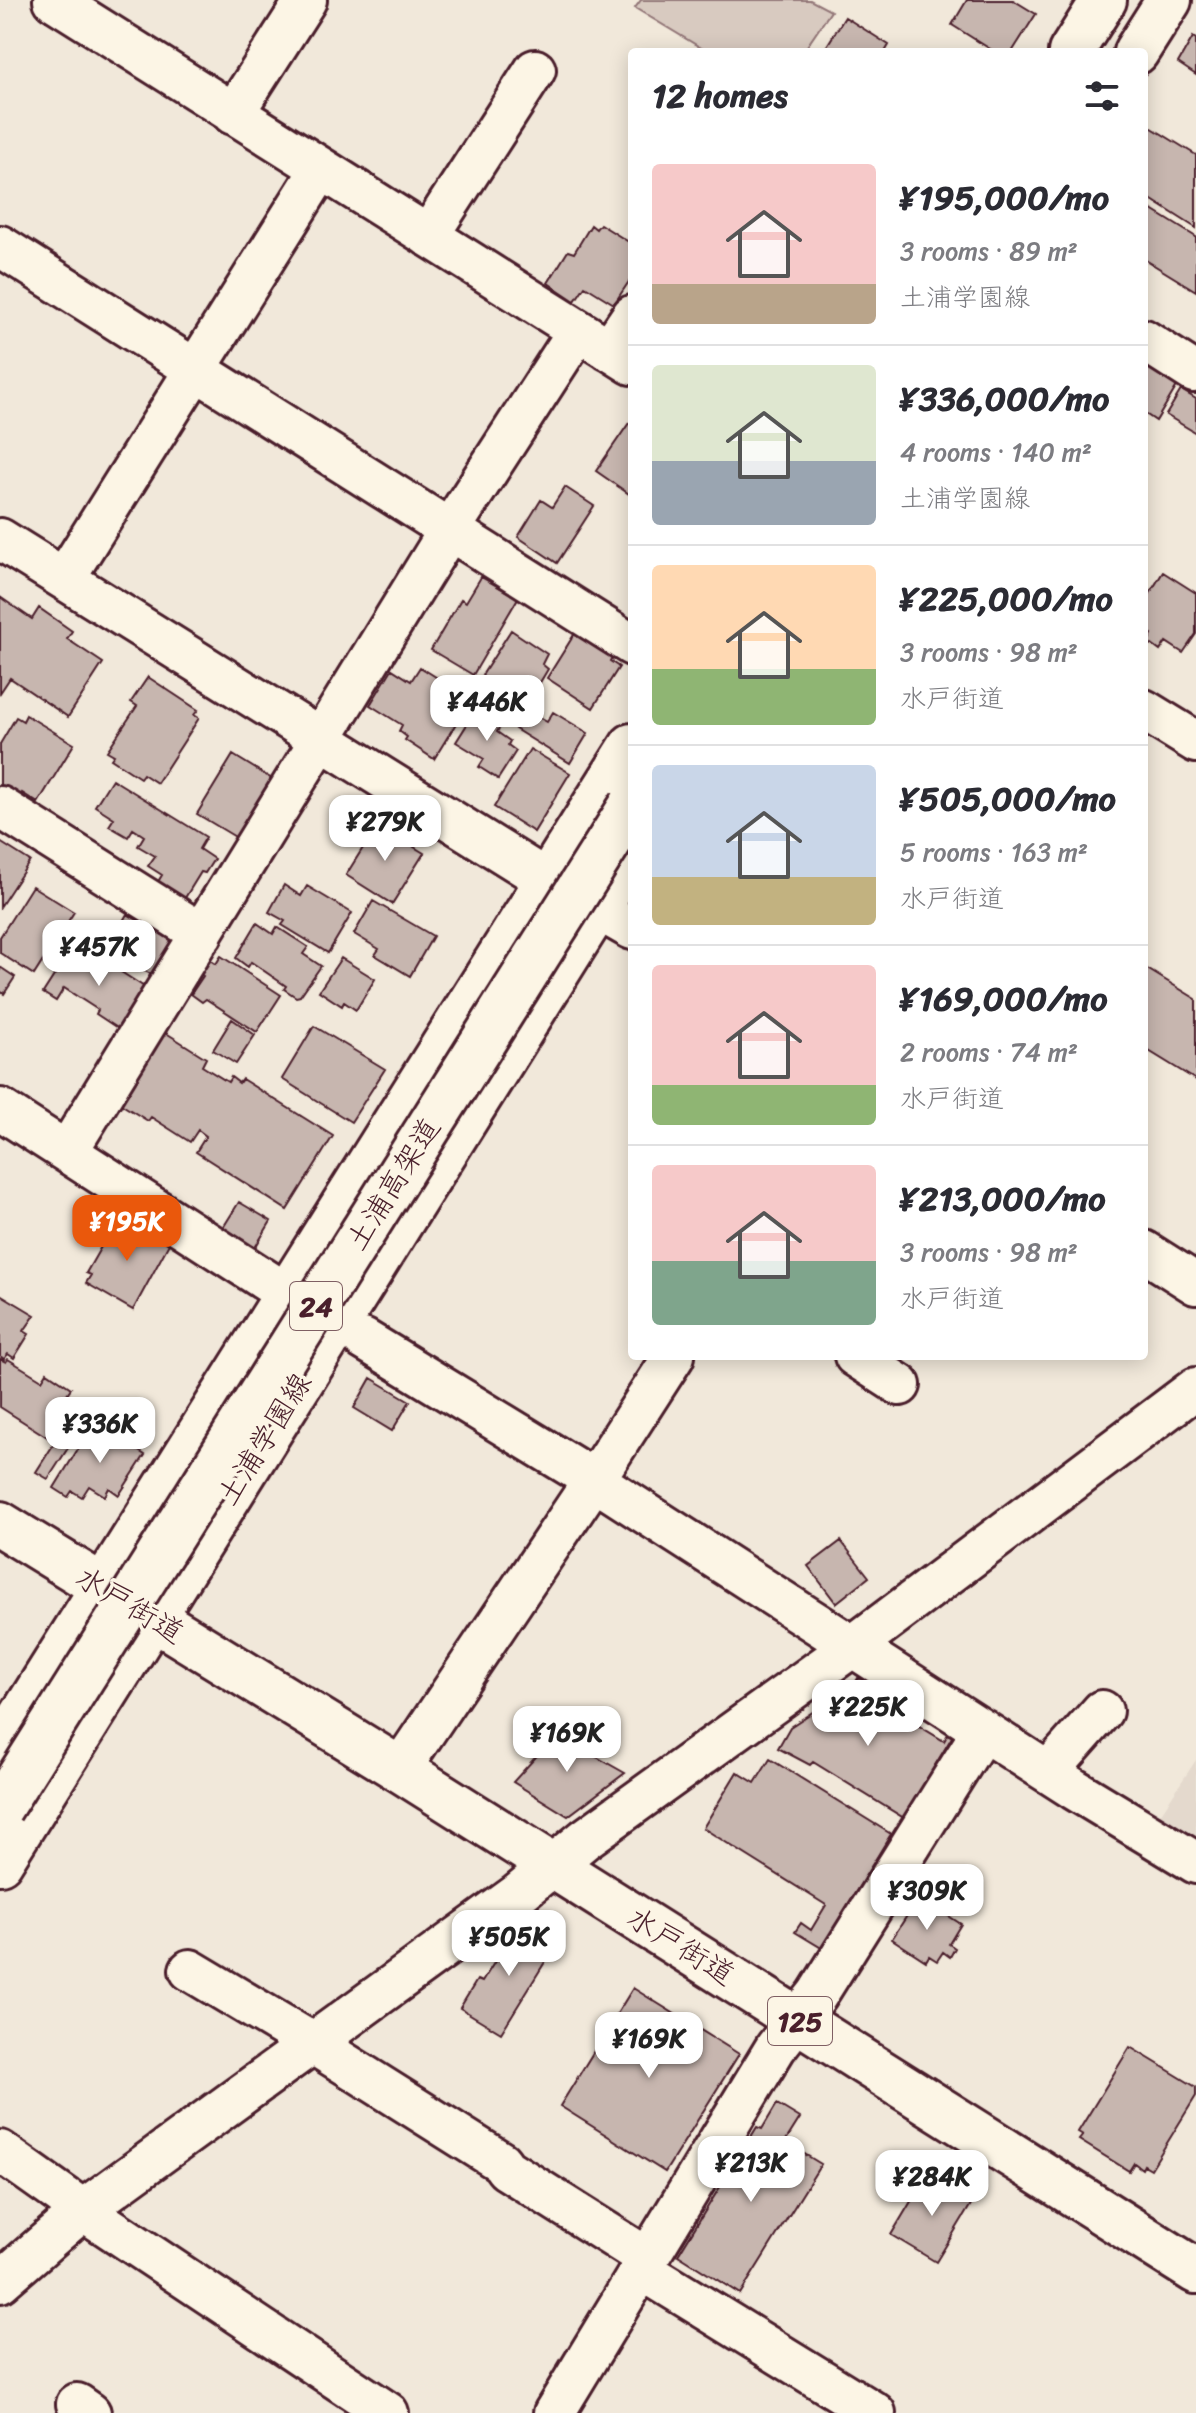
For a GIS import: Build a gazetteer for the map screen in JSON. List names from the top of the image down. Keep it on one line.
{"streets":{"main road":["土浦高架道","24","土浦学園線","水戸街道","125"]},"crossings":[["土浦学園線","水戸街道"]],"page":{"heading":"12 homes","list":[{"name":"¥195,000/mo","note":"3 rooms · 89 m² · 土浦学園線"},{"name":"¥336,000/mo","note":"4 rooms · 140 m² · 土浦学園線"},{"name":"¥225,000/mo","note":"3 rooms · 98 m² · 水戸街道"},{"name":"¥505,000/mo","note":"5 rooms · 163 m² · 水戸街道"},{"name":"¥169,000/mo","note":"2 rooms · 74 m² · 水戸街道"},{"name":"¥213,000/mo","note":"3 rooms · 98 m² · 水戸街道"}],"price":["¥446K","¥279K","¥457K","¥195K","¥336K","¥225K","¥169K","¥309K","¥505K","¥169K","¥213K","¥284K"]}}
